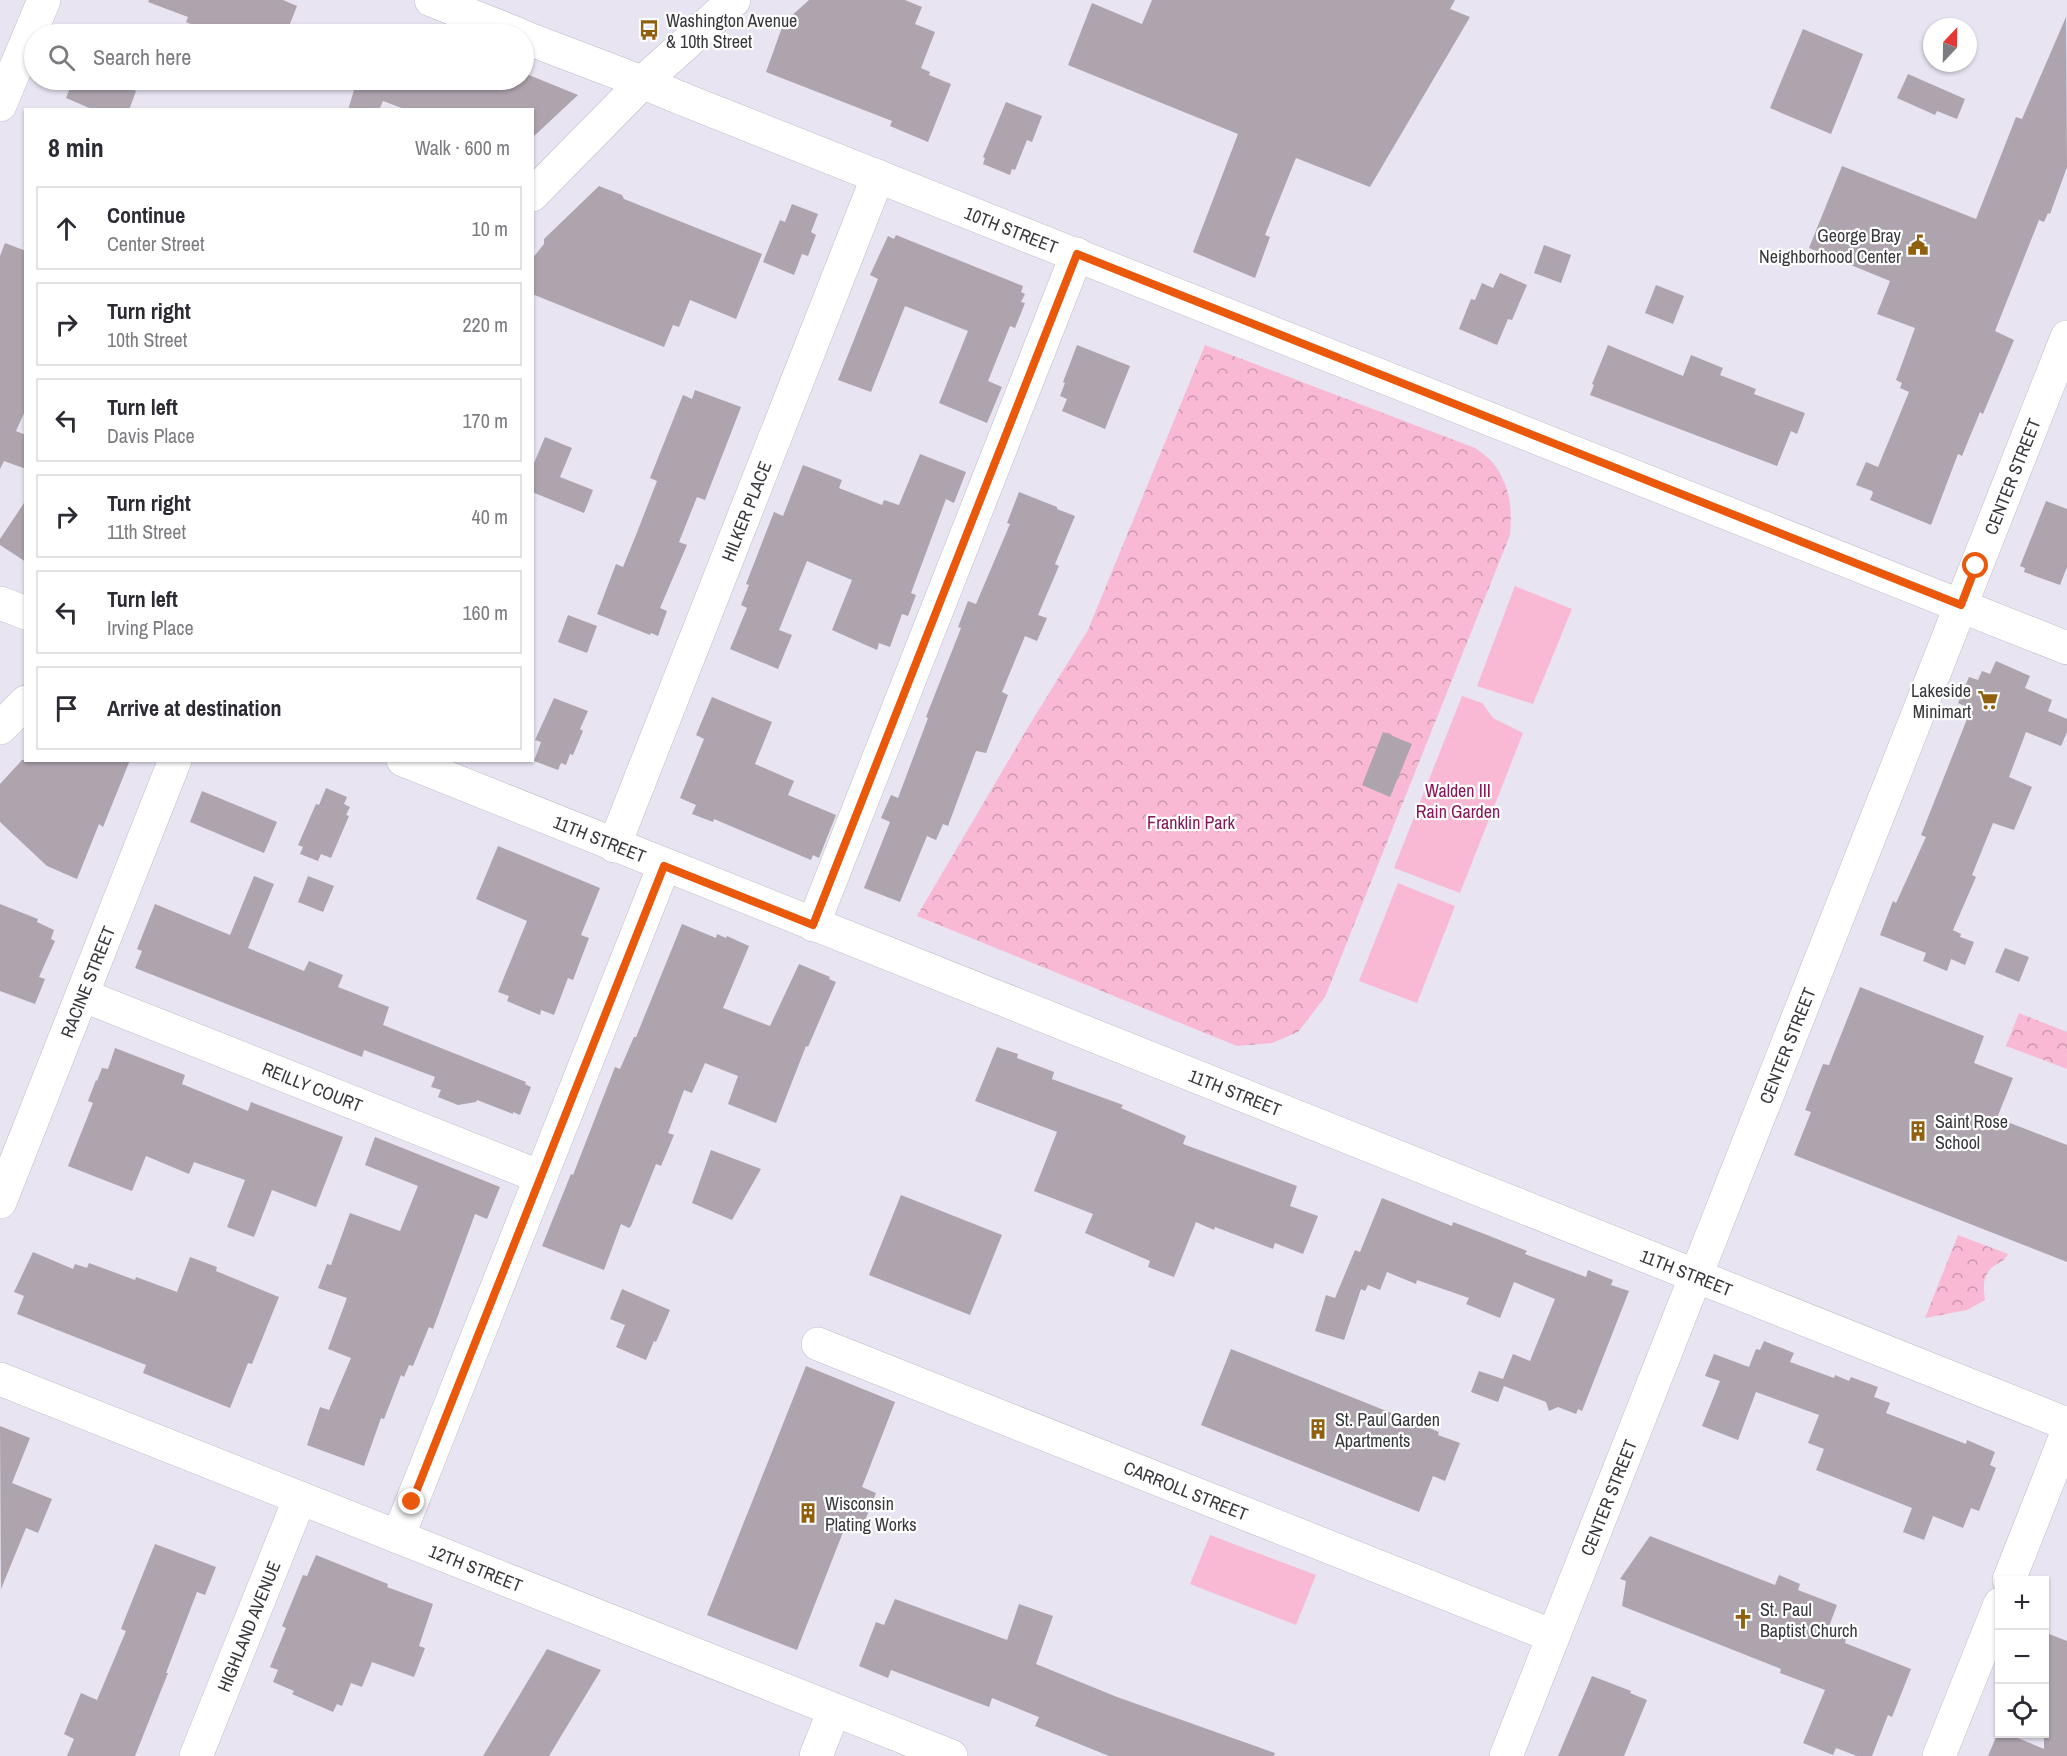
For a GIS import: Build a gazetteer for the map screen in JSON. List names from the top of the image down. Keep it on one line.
{"streets":{"street":["10TH STREET","CENTER STREET","HILKER PLACE","11TH STREET","RACINE STREET","REILLY COURT","CARROLL STREET","12TH STREET","HIGHLAND AVENUE"]},"crossings":[["10TH STREET","CENTER STREET"],["10TH STREET","HILKER PLACE"],["CENTER STREET","11TH STREET"],["CENTER STREET","CARROLL STREET"],["HILKER PLACE","11TH STREET"],["RACINE STREET","REILLY COURT"],["12TH STREET","HIGHLAND AVENUE"]],"parks":["Walden III Rain Garden","Franklin Park"],"places":{"bus stop":["Washington Avenue & 10th Street"],"public building":["George Bray Neighborhood Center"],"supermarket":["Lakeside Minimart"],"building":["Saint Rose School","St. Paul Garden Apartments","Wisconsin Plating Works"],"church":["St. Paul Baptist Church"]},"north":"top","page":{"search":"Search here","heading":["8 min","Walk · 600 m"],"list":[["Continue","Center Street","10 m"],["Turn right","10th Street","220 m"],["Turn left","Davis Place","170 m"],["Turn right","11th Street","40 m"],["Turn left","Irving Place","160 m"],"Arrive at destination"],"map_buttons":["+","−"]}}
